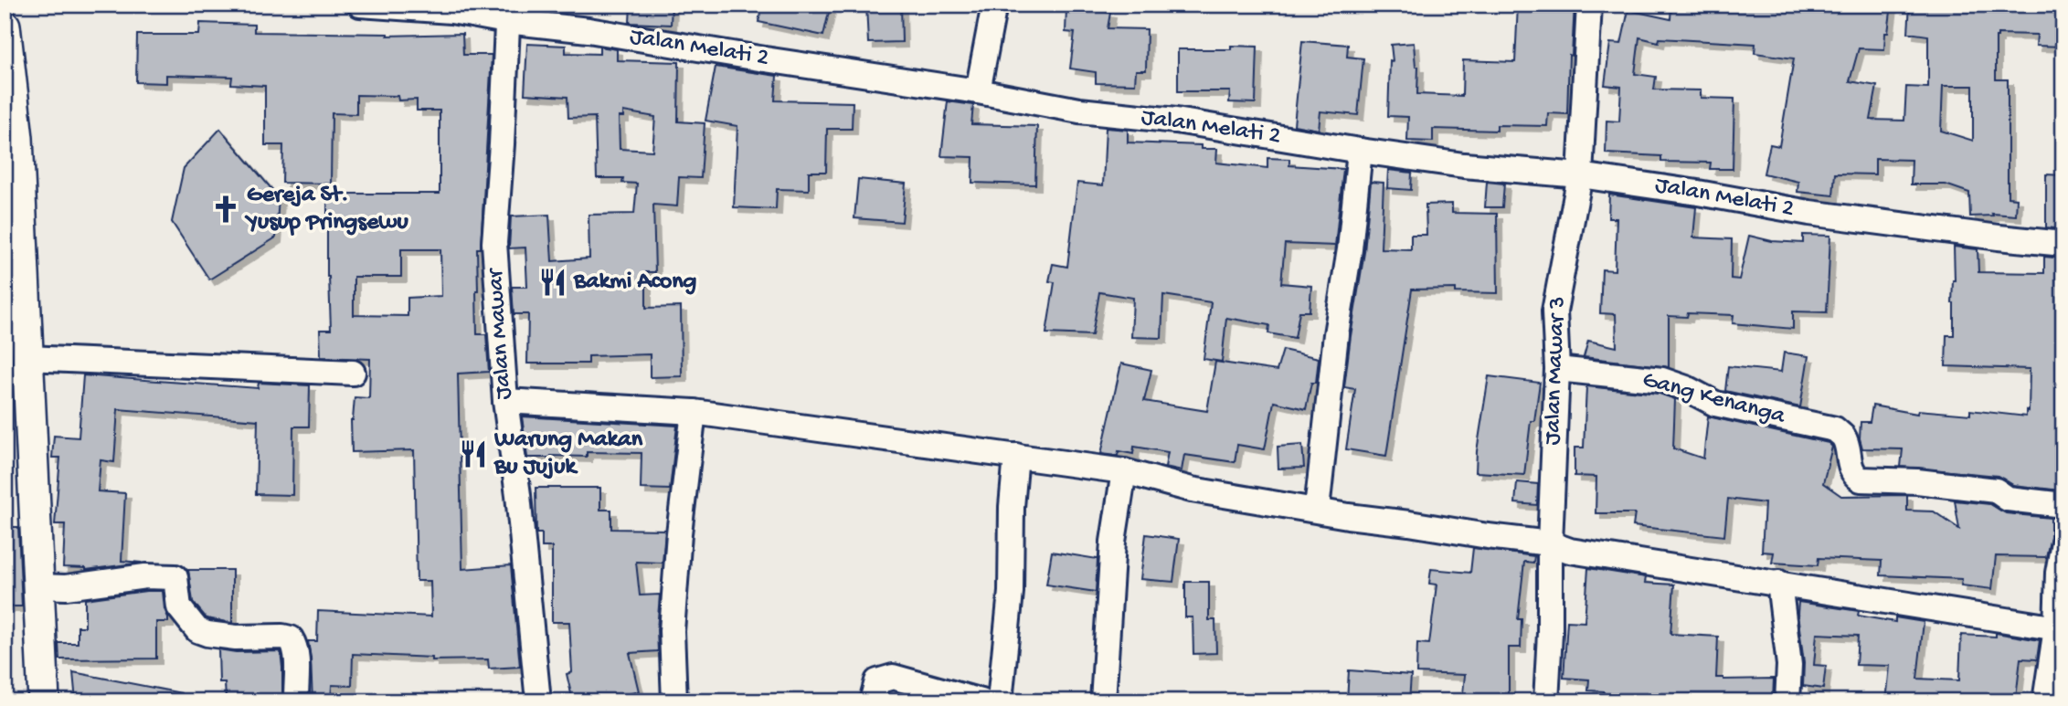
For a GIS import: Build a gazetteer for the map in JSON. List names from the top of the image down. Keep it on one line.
{"streets":{"street":["Jalan Melati 2","Jalan Mawar","Jalan Mawar 3","Gang Kenanga"]},"crossings":[["Jalan Melati 2","Jalan Mawar"],["Jalan Melati 2","Jalan Mawar 3"],["Jalan Mawar 3","Gang Kenanga"]],"places":{"church":["Gereja St. Yusup Pringsewu"],"restaurant":["Bakmi Acong","Warung Makan Bu Jujuk"]}}
